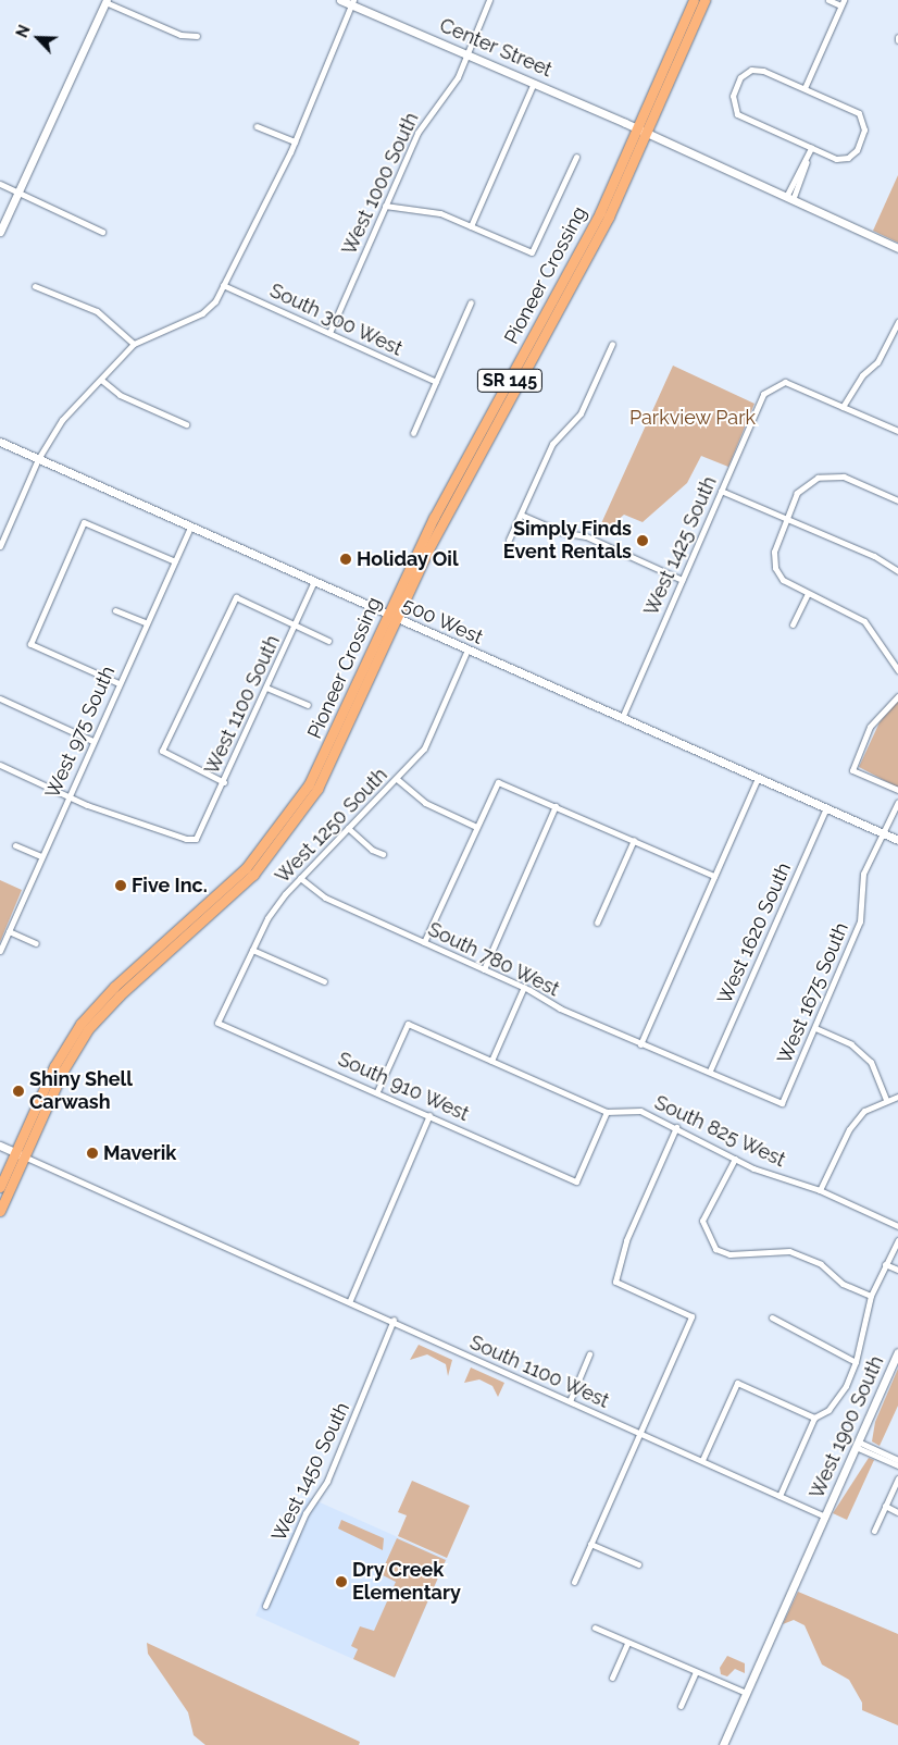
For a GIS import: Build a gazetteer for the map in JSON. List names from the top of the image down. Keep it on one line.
{"streets":{"highway":["Pioneer Crossing","SR 145"],"street":["Center Street","West 1000 South","South 300 West","West 1425 South","500 West","West 1100 South","West 975 South","West 1250 South","West 1620 South","South 780 West","West 1675 South","South 910 West","South 825 West","South 1100 West","West 1900 South","West 1450 South"]},"crossings":[["Center Street","West 1000 South"],["Center Street","Pioneer Crossing"],["Center Street","SR 145"],["West 1000 South","South 300 West"],["Pioneer Crossing","SR 145"],["Pioneer Crossing","500 West"],["Pioneer Crossing","South 1100 West"],["SR 145","South 1100 West"],["West 1425 South","500 West"],["500 West","West 1100 South"],["500 West","West 975 South"],["500 West","West 1250 South"],["500 West","West 1620 South"],["500 West","West 1675 South"],["West 1100 South","West 975 South"],["West 1250 South","South 780 West"],["West 1250 South","South 910 West"],["West 1620 South","South 780 West"],["South 780 West","West 1675 South"],["South 910 West","South 825 West"],["South 1100 West","West 1900 South"],["South 1100 West","West 1450 South"]],"parks":["Parkview Park"],"places":["Simply Finds Event Rentals","Holiday Oil","Five Inc.","Shiny Shell Carwash","Maverik","Dry Creek Elementary"],"north":"top left"}
